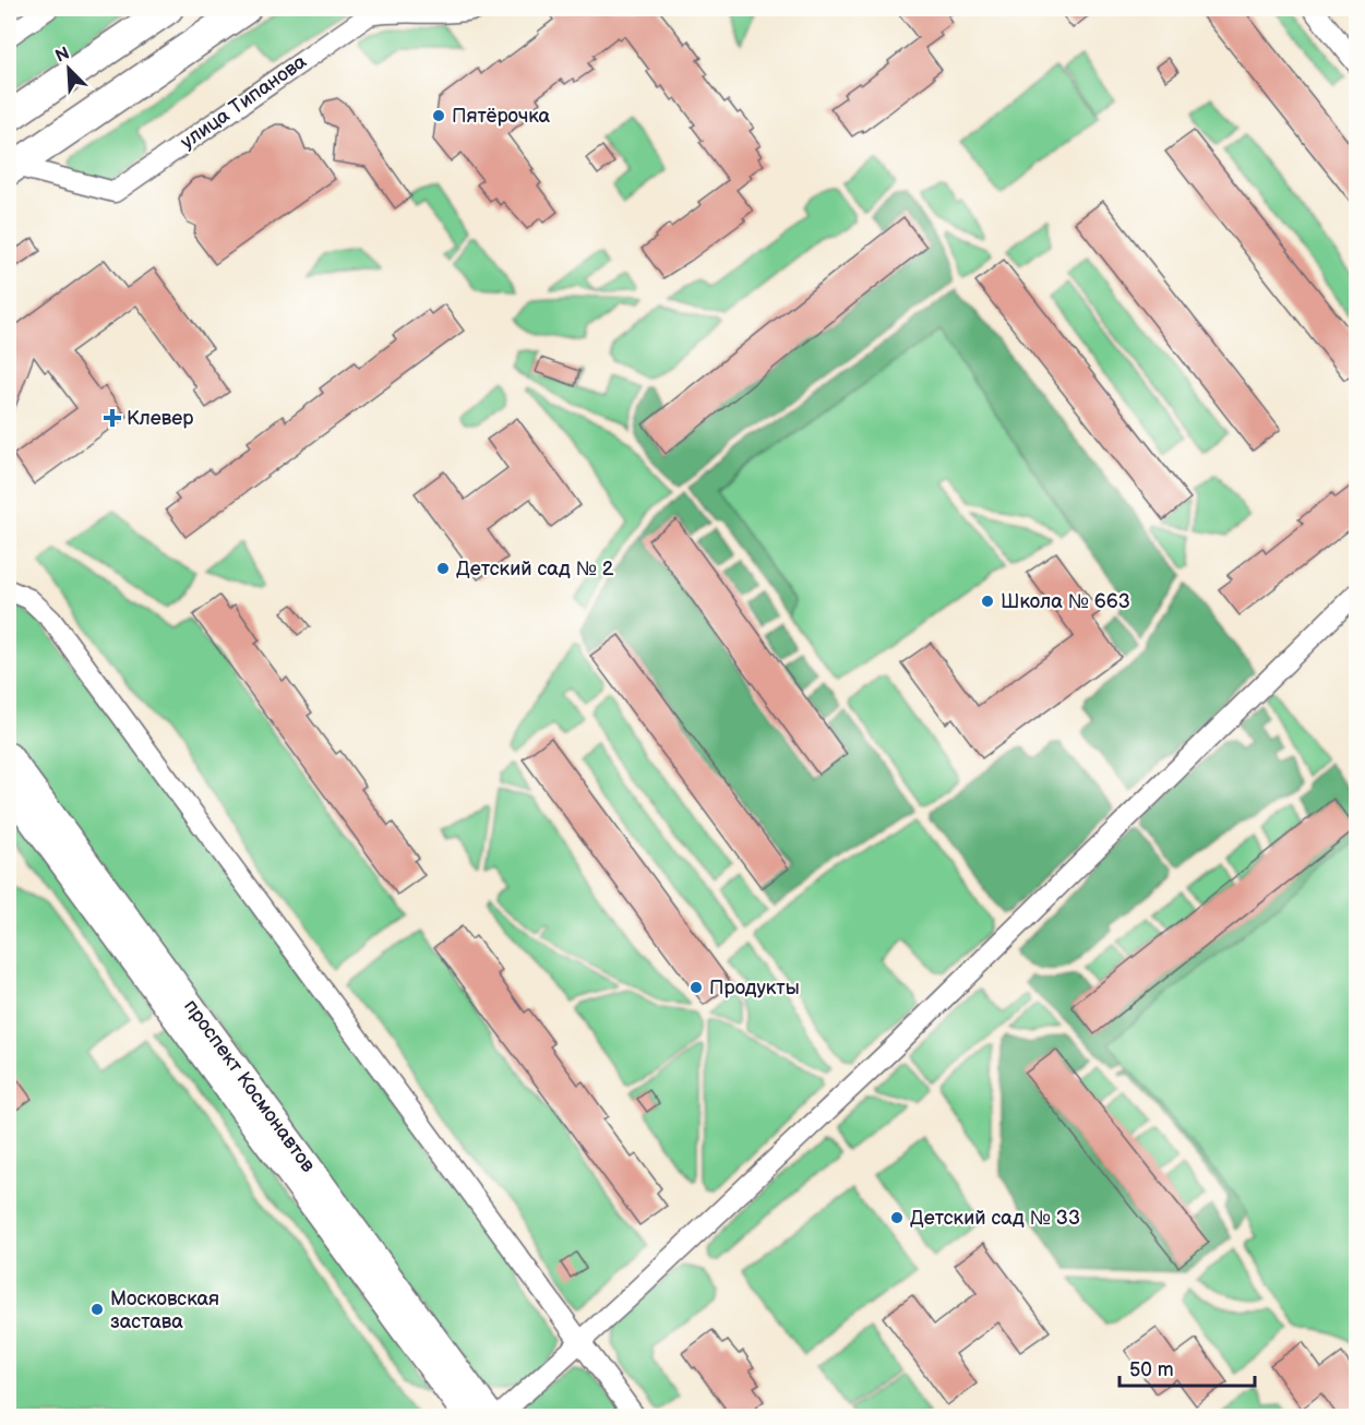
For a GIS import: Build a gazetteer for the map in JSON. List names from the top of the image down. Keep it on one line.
{"streets":{"main road":["улица Типанова"],"street":["проспект Космонавтов"]},"places":{"other":["Пятёрочка","Детский сад № 2","Школа № 663","Продукты","Детский сад № 33","Московская застава"],"health":["Клевер"]},"scale_bar":"50 m","north":"top left"}
